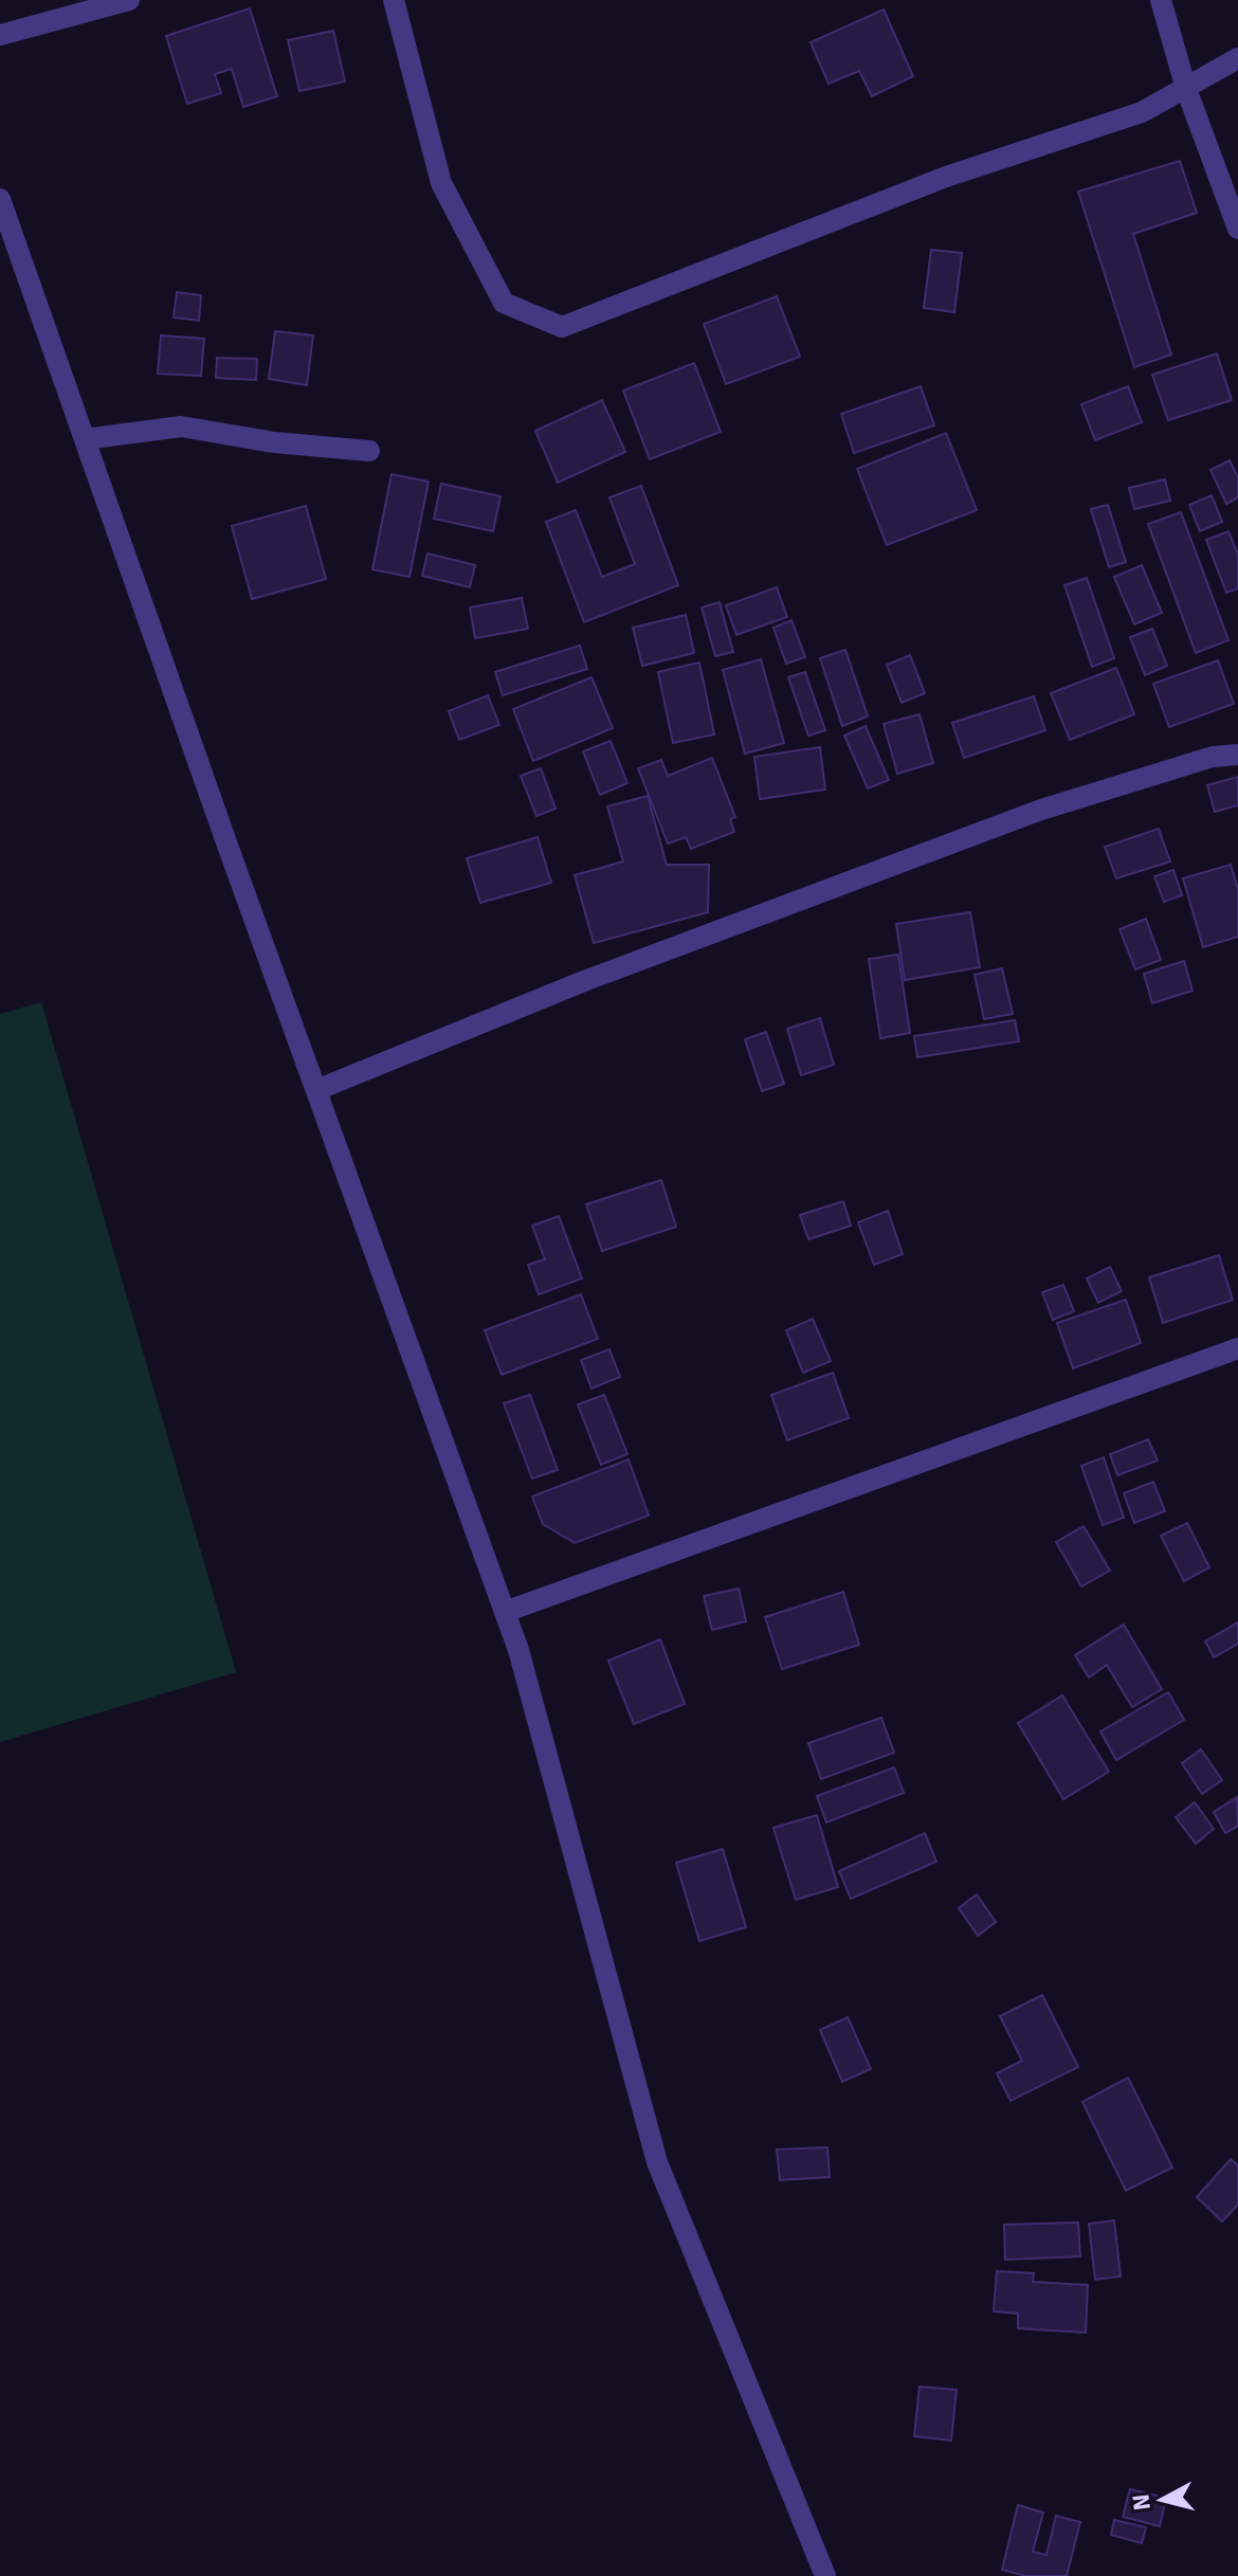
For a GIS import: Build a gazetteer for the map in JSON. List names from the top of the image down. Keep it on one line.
{"north":"left"}
